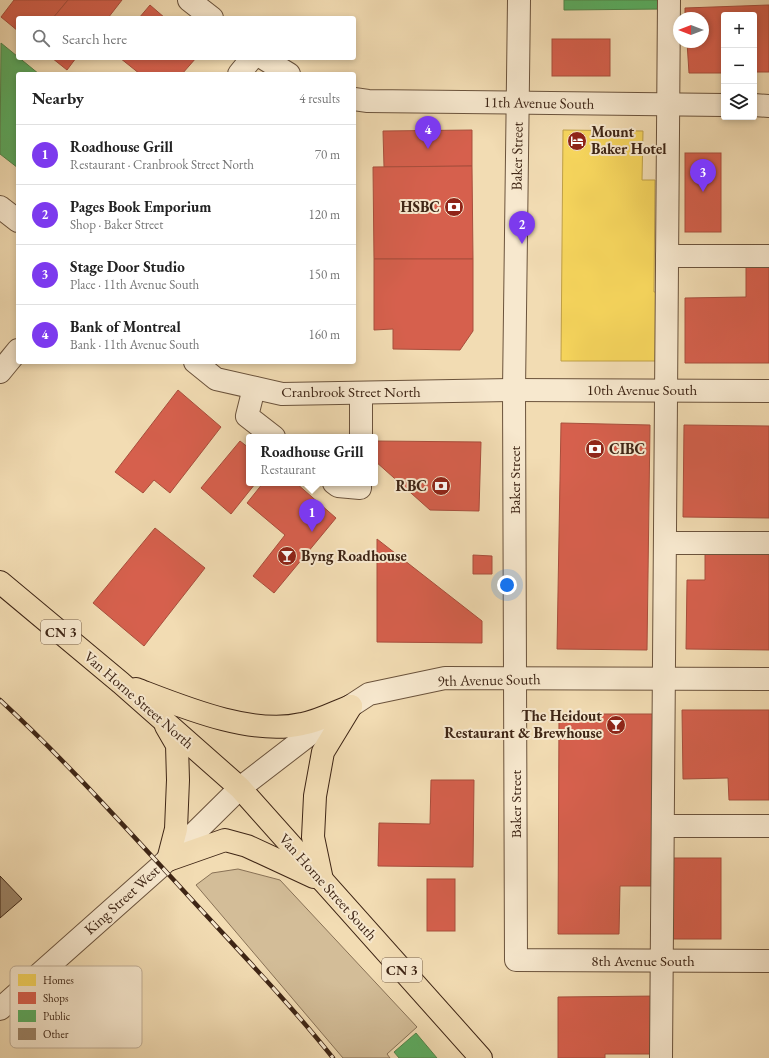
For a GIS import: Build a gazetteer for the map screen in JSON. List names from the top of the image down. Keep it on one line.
{"streets":{"highway":["CN 3","Van Horne Street North","Van Horne Street South"],"street":["11th Avenue South","Baker Street","10th Avenue South","Cranbrook Street North","9th Avenue South","King Street West","8th Avenue South"]},"crossings":[["11th Avenue South","Baker Street"],["Baker Street","10th Avenue South"],["Baker Street","Cranbrook Street North"],["Baker Street","9th Avenue South"],["Baker Street","8th Avenue South"],["10th Avenue South","Cranbrook Street North"],["9th Avenue South","Van Horne Street North"],["9th Avenue South","Van Horne Street South"],["9th Avenue South","King Street West"],["Van Horne Street North","Van Horne Street South"],["Van Horne Street North","King Street West"],["Van Horne Street South","King Street West"]],"places":{"hotel":["Mount Baker Hotel"],"bank":["HSBC","CIBC","RBC"],"bar":["Byng Roadhouse","The Heidout Restaurant & Brewhouse"]},"legend":["Homes","Shops","Public","Other"],"north":"left","page":{"map_buttons":["+","−"],"search":"Search here","heading":["Nearby","4 results"],"pins":["4","3","2","1"],"list":[{"mark":"1","name":"Roadhouse Grill","note":"Restaurant · Cranbrook Street North","value":"70 m"},{"mark":"2","name":"Pages Book Emporium","note":"Shop · Baker Street","value":"120 m"},{"mark":"3","name":"Stage Door Studio","note":"Place · 11th Avenue South","value":"150 m"},{"mark":"4","name":"Bank of Montreal","note":"Bank · 11th Avenue South","value":"160 m"}],"popup":["Roadhouse Grill","Restaurant"]}}
